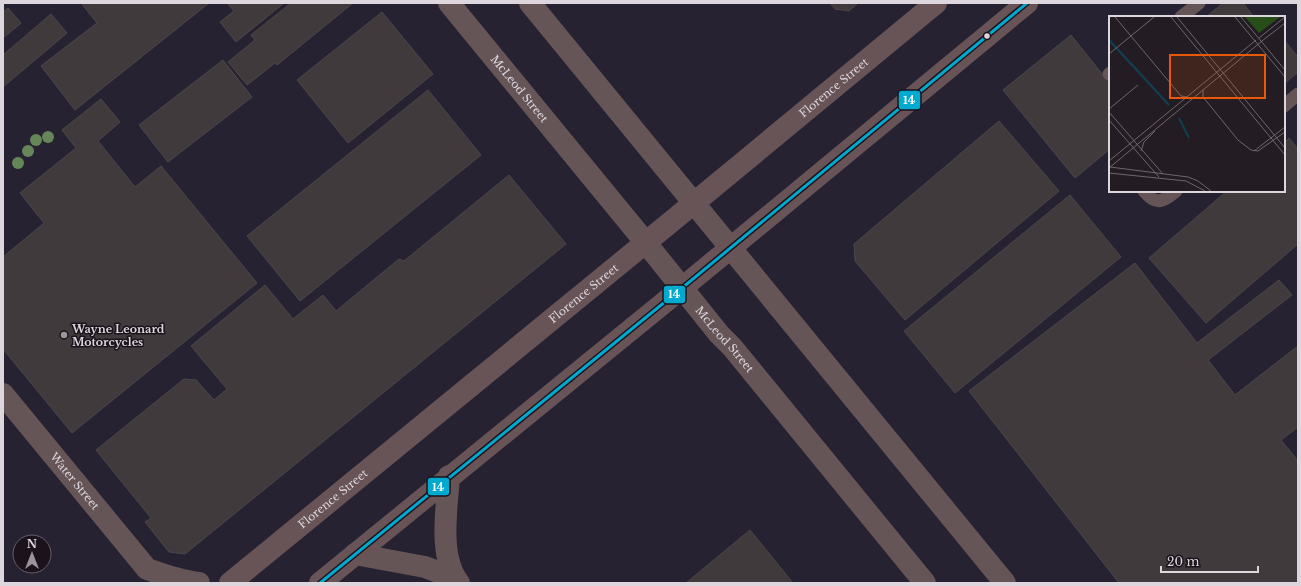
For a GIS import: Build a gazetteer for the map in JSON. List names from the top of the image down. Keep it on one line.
{"streets":{"main road":["Florence Street"],"street":["McLeod Street","Water Street"]},"crossings":[["Florence Street","McLeod Street"]],"places":["Wayne Leonard Motorcycles"],"lines":["transit line 14"],"scale_bar":"20 m","north":"top"}
